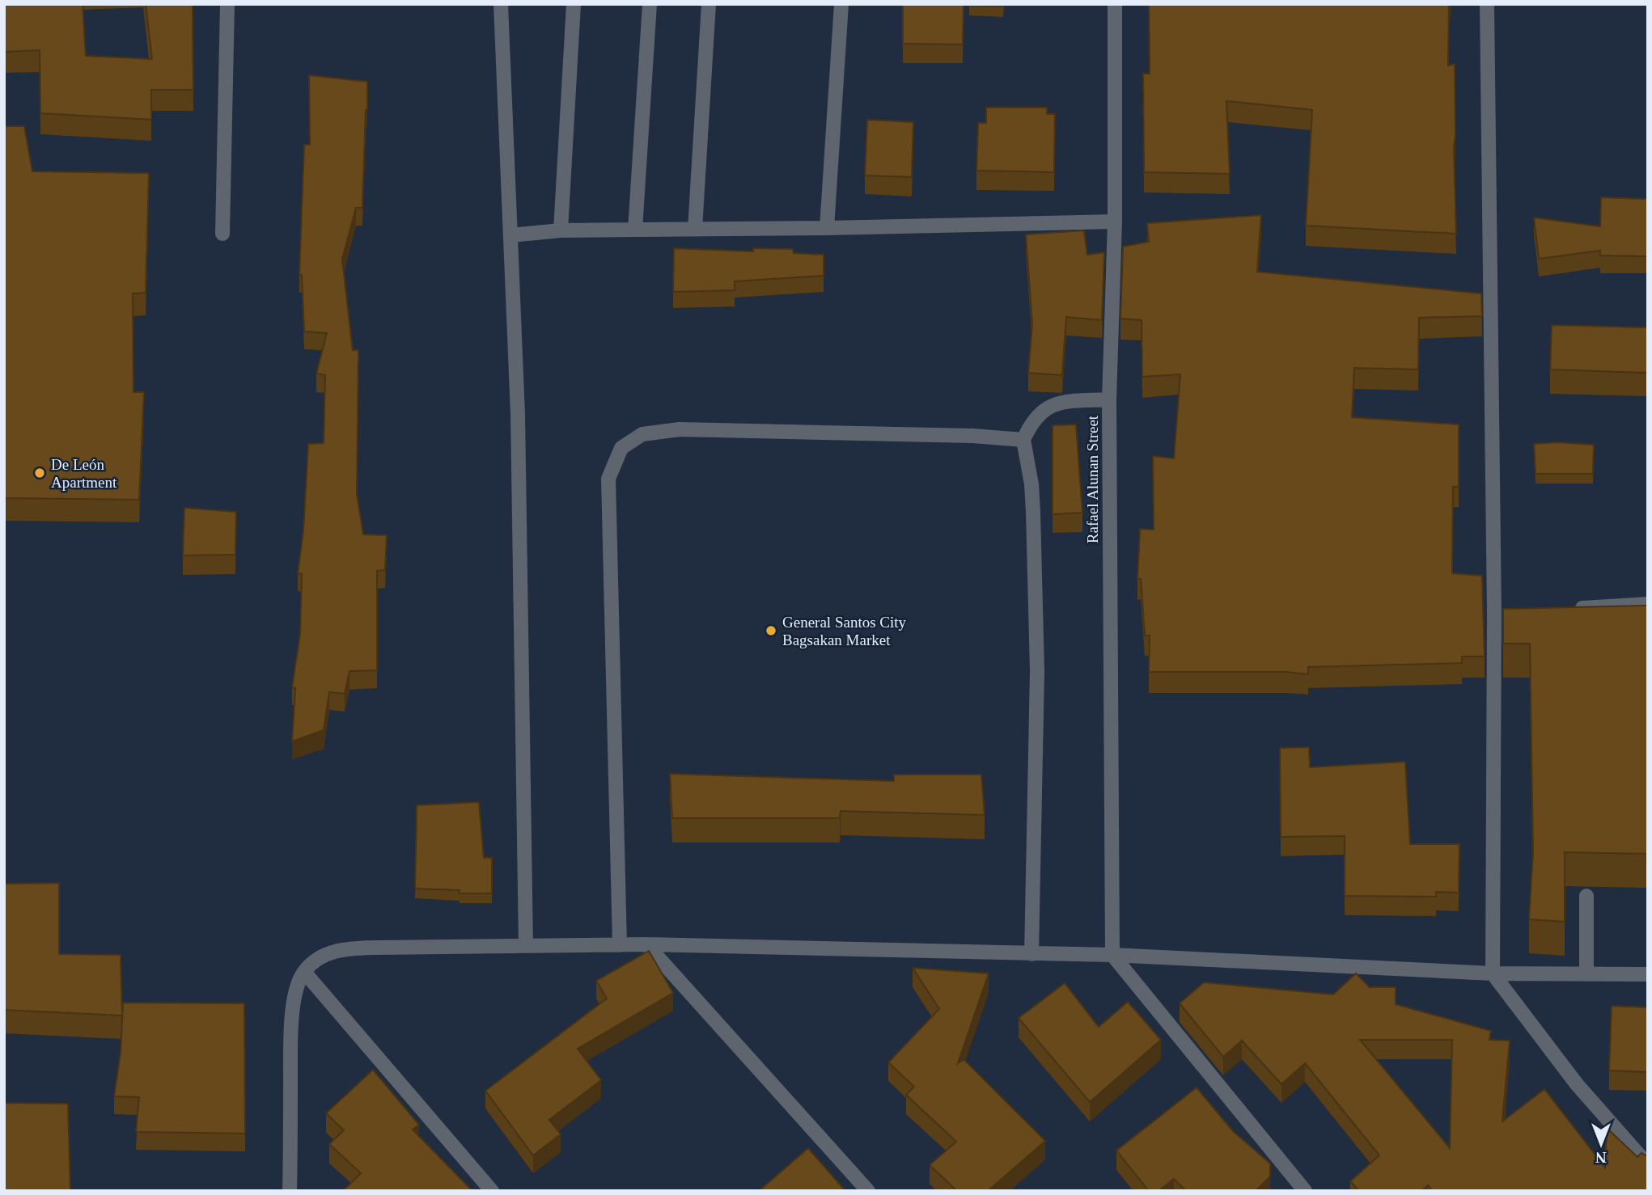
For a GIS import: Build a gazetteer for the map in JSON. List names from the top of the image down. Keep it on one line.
{"streets":{"street":["Rafael Alunan Street"]},"places":["De León Apartment","General Santos City Bagsakan Market"],"north":"bottom"}
